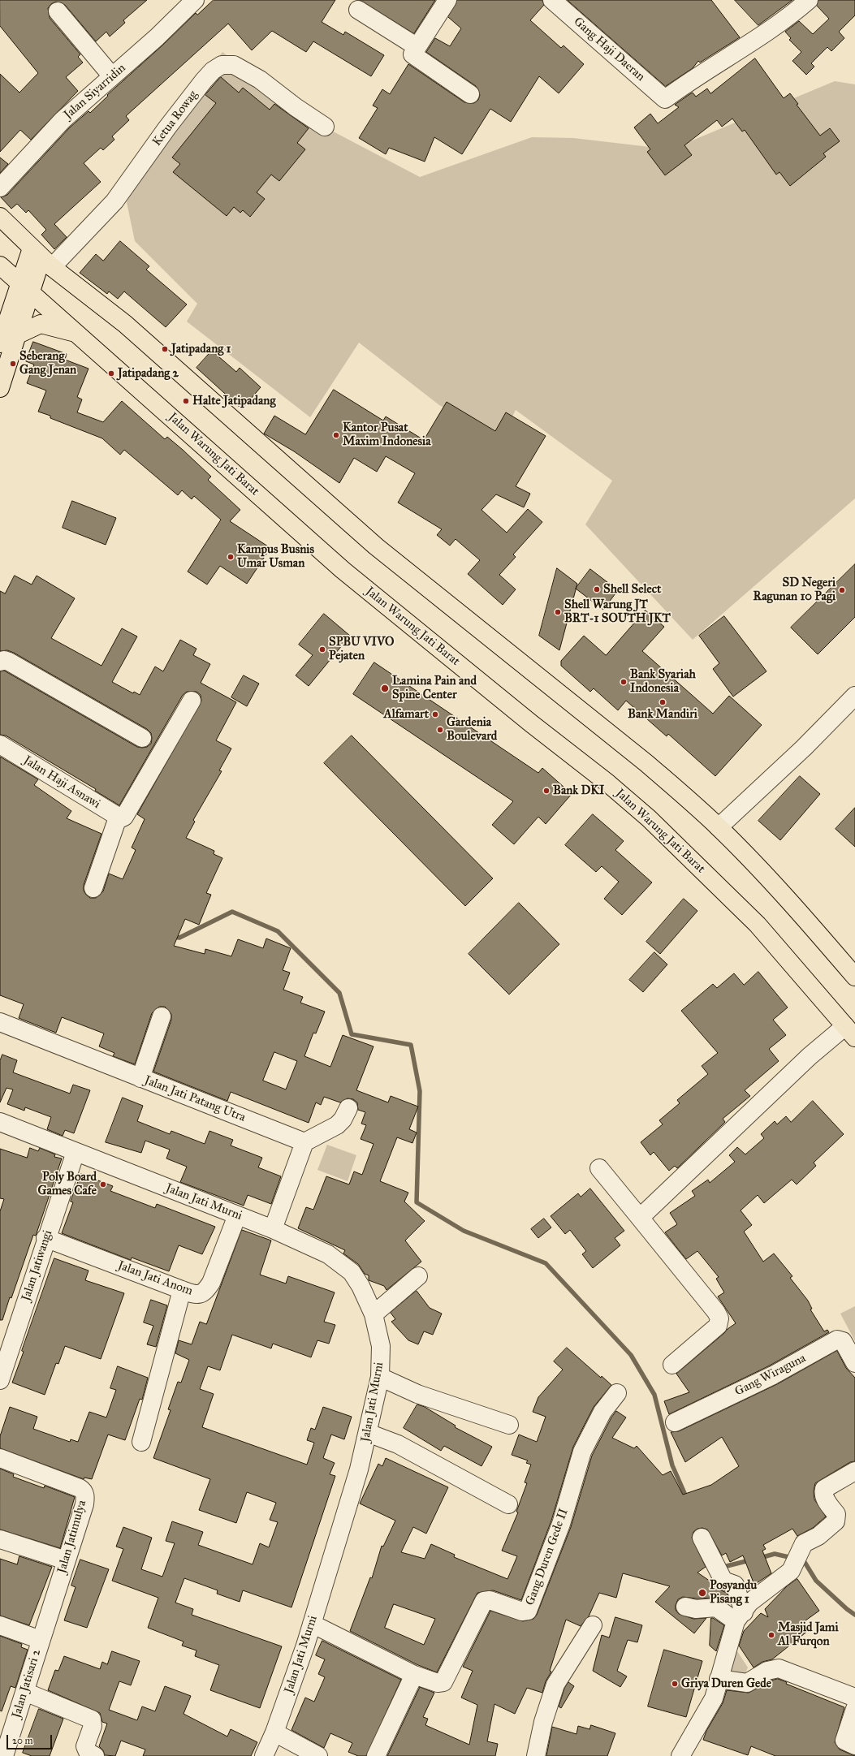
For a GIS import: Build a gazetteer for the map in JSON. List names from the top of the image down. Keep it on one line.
{"streets":{"main road":["Jalan Warung Jati Barat"],"street":["Gang Haji Daeran","Jalan Siyarridin","Ketua Rowag","Jalan Haji Asnawi","Jalan Jati Patang Utra","Jalan Jati Murni","Jalan Jatiwangi","Jalan Jati Anom","Gang Wiraguna","Jalan Jatimulya","Gang Duren Gede II","Jalan Jatisari 2"]},"crossings":[["Jalan Jati Murni","Jalan Jatiwangi"],["Jalan Jati Murni","Jalan Jati Anom"],["Jalan Jatiwangi","Jalan Jati Anom"],["Jalan Jatimulya","Jalan Jatisari 2"]],"places":["Jatipadang 1","Seberang Gang Jenan","Jatipadang 2","Halte Jatipadang","Kantor Pusat Maxim Indonesia","Kampus Busnis Umar Usman","Shell Select","SD Negeri Ragunan 10 Pagi","Shell Warung JT BRT-1 SOUTH JKT","SPBU VIVO Pejaten","Bank Syariah Indonesia","Lamina Pain and Spine Center","Bank Mandiri","Alfamart","Gardenia Boulevard","Bank DKI","Poly Board Games Cafe","Posyandu Pisang 1","Masjid Jami Al Furqon","Griya Duren Gede"],"scale_bar":"20 m"}
